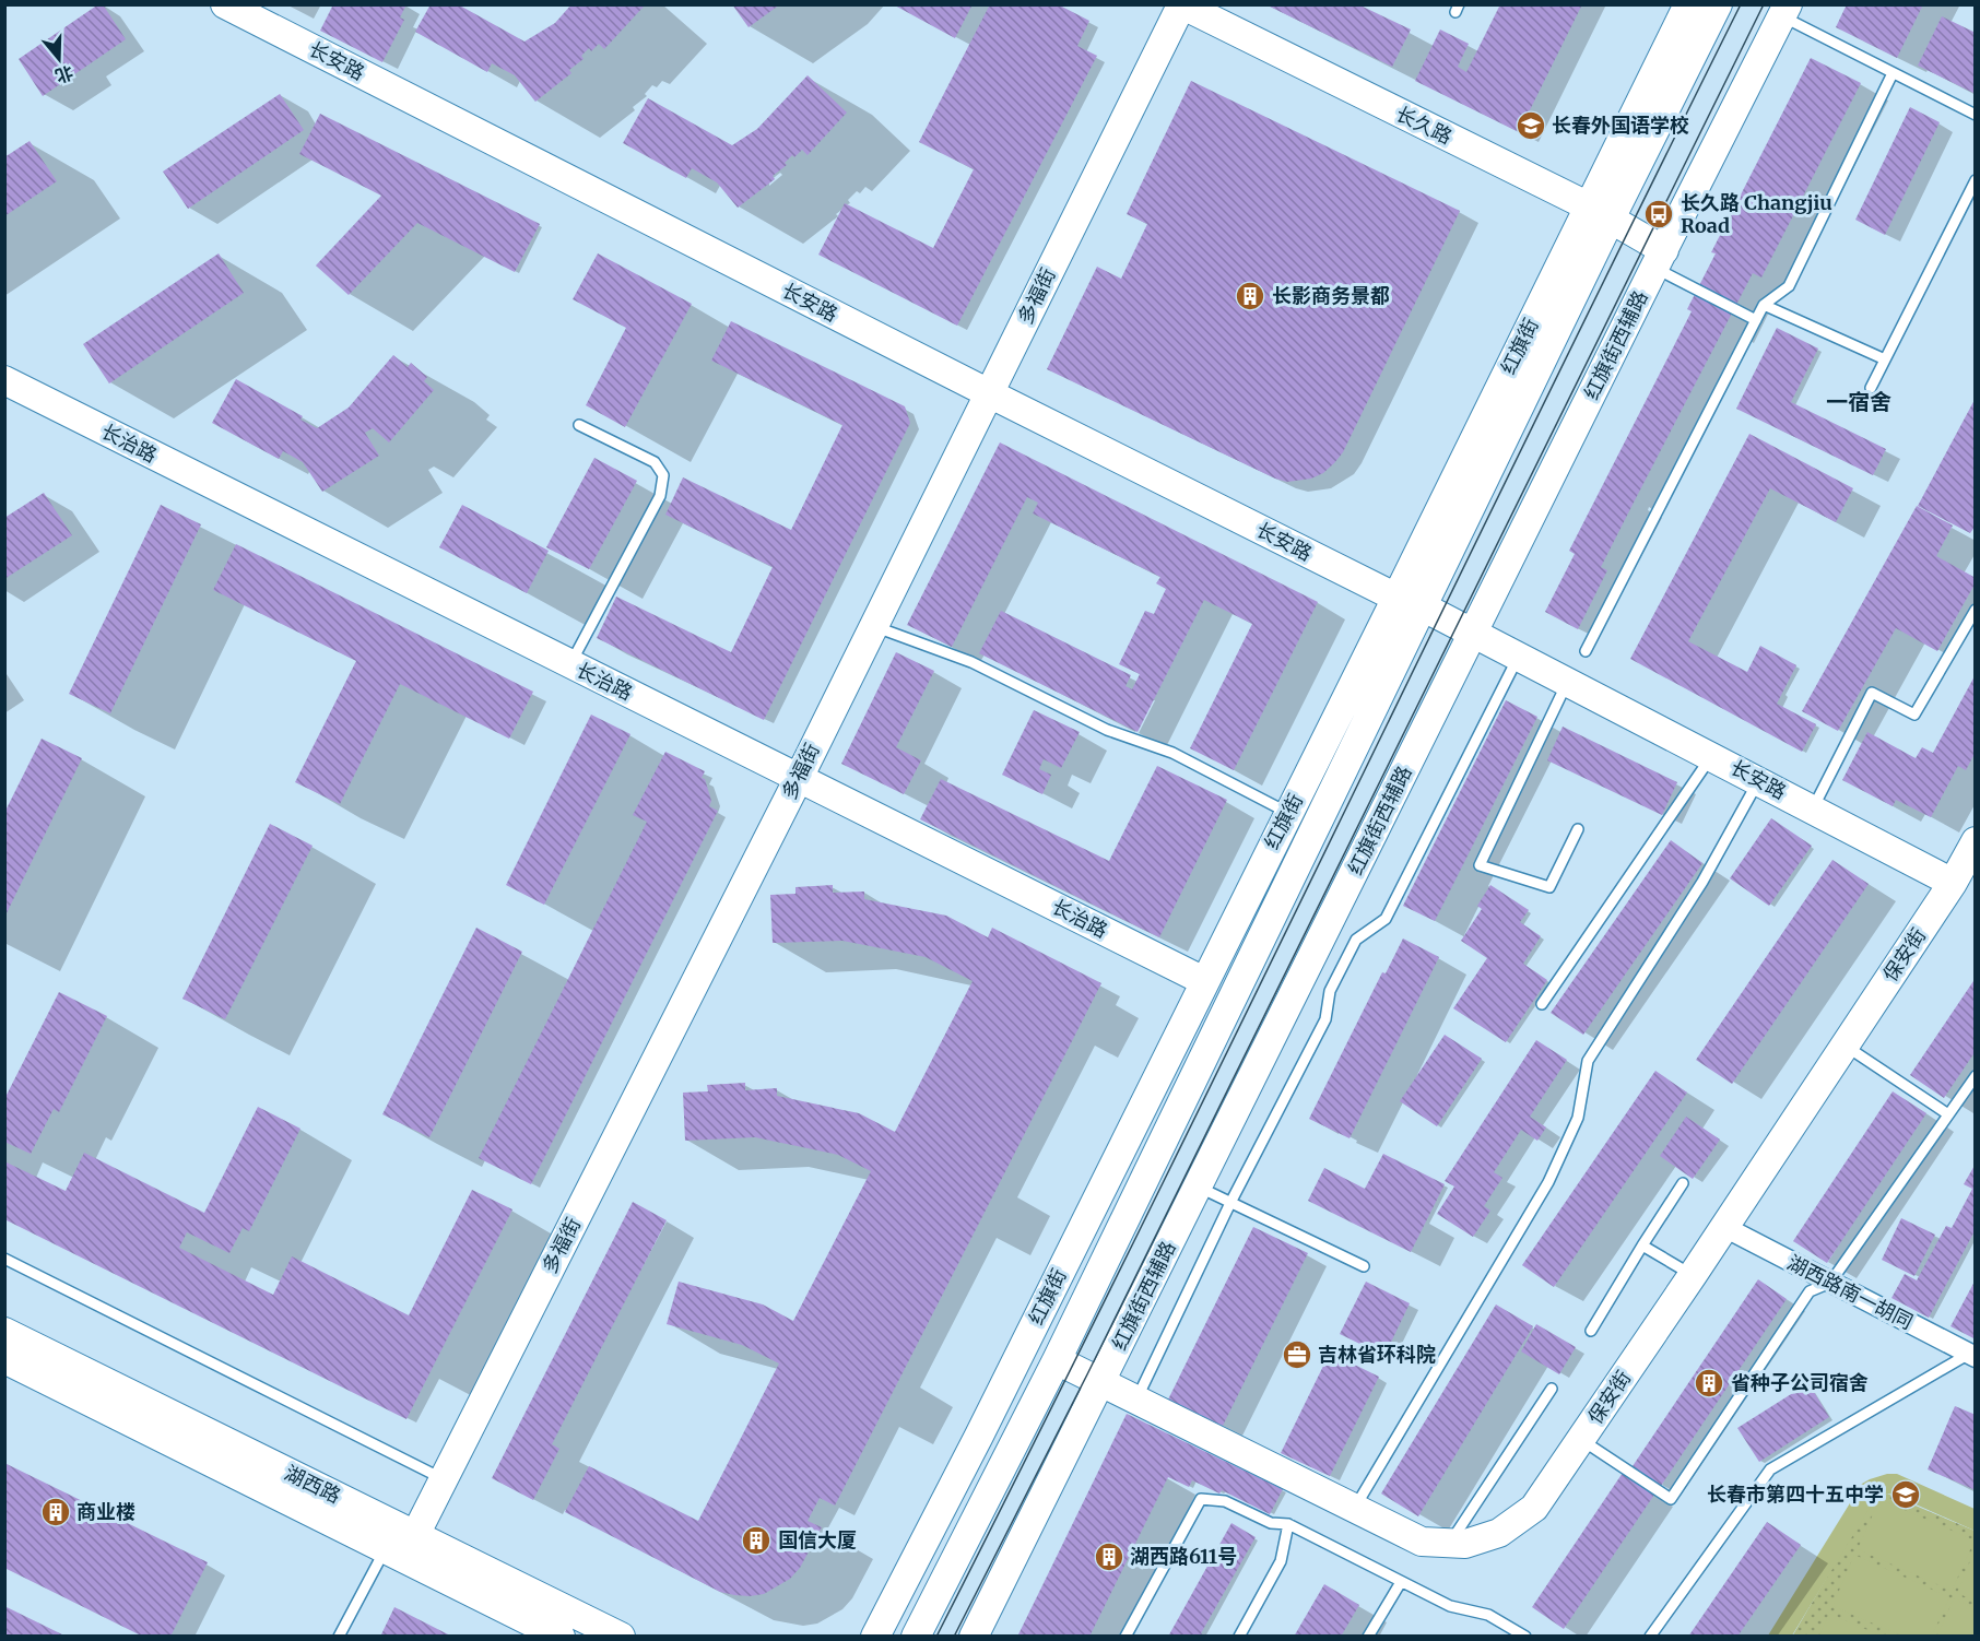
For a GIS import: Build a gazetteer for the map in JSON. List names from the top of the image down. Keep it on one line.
{"streets":{"street":["长安路","长久路","多福街","红旗街西辅路","红旗街","长治路","保安街","湖西路南一胡同","湖西路"]},"crossings":[["长安路","多福街"],["长安路","红旗街西辅路"],["长安路","红旗街"],["长安路","保安街"],["长久路","多福街"],["长久路","红旗街西辅路"],["长久路","红旗街"],["多福街","长治路"],["多福街","湖西路"],["红旗街西辅路","保安街"],["红旗街","长治路"],["红旗街","保安街"],["保安街","湖西路南一胡同"]],"districts":["一宿舍"],"places":{"school or university":["长春外国语学校","长春市第四十五中学"],"bus stop":["长久路 Changjiu Road"],"building":["长影商务景都","省种子公司宿舍","商业楼","国信大厦","湖西路611号"],"office":["吉林省环科院"]},"north":"bottom"}
